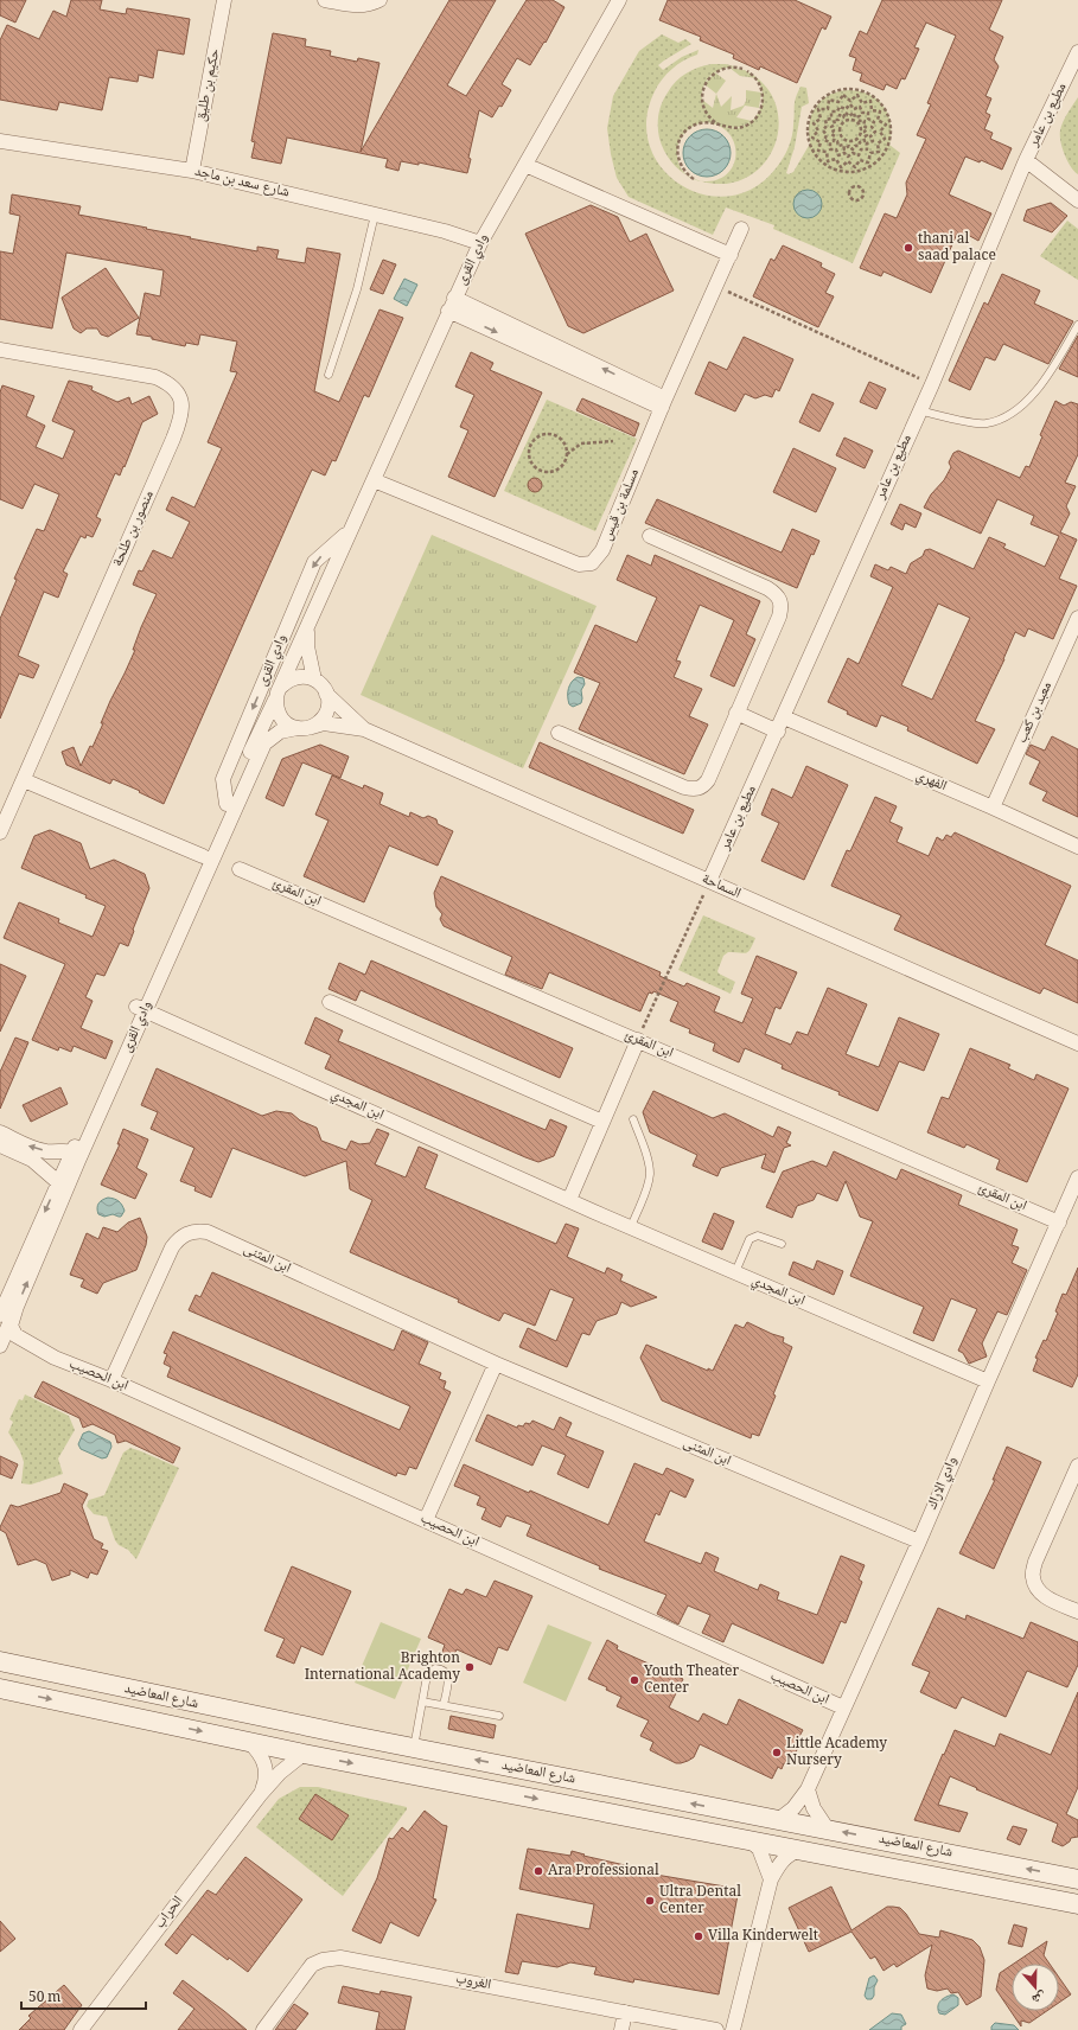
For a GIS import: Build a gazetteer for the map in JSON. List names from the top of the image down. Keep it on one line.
{"streets":{"street":["حكيم بن طليق","مطيع بن عامر","شارع سعد بن ماجد","وادي القرى","مسلمة بن قيس","منصور بن طلحة","معبد بن كعب","الفهري","السماحة","ابن المقرئ","ابن المجدي","ابن المثنى","ابن الحصيب","وادي الاراك","شارع المعاضيد","الحراب","الغروب"]},"crossings":[["حكيم بن طليق","شارع سعد بن ماجد"],["مطيع بن عامر","الفهري"],["مطيع بن عامر","السماحة"],["شارع سعد بن ماجد","وادي القرى"],["وادي القرى","مسلمة بن قيس"],["وادي القرى","السماحة"],["وادي القرى","ابن المجدي"],["وادي القرى","ابن الحصيب"],["معبد بن كعب","الفهري"],["ابن المقرئ","وادي الاراك"],["ابن المجدي","وادي الاراك"],["ابن المثنى","ابن الحصيب"],["ابن المثنى","وادي الاراك"],["ابن الحصيب","وادي الاراك"],["وادي الاراك","شارع المعاضيد"],["شارع المعاضيد","الحراب"]],"places":["thani al saad palace","Brighton International Academy","Youth Theater Center","Little Academy Nursery","Ara Professional","Ultra Dental Center","Villa Kinderwelt"],"scale_bar":"50 m","north":"bottom"}
